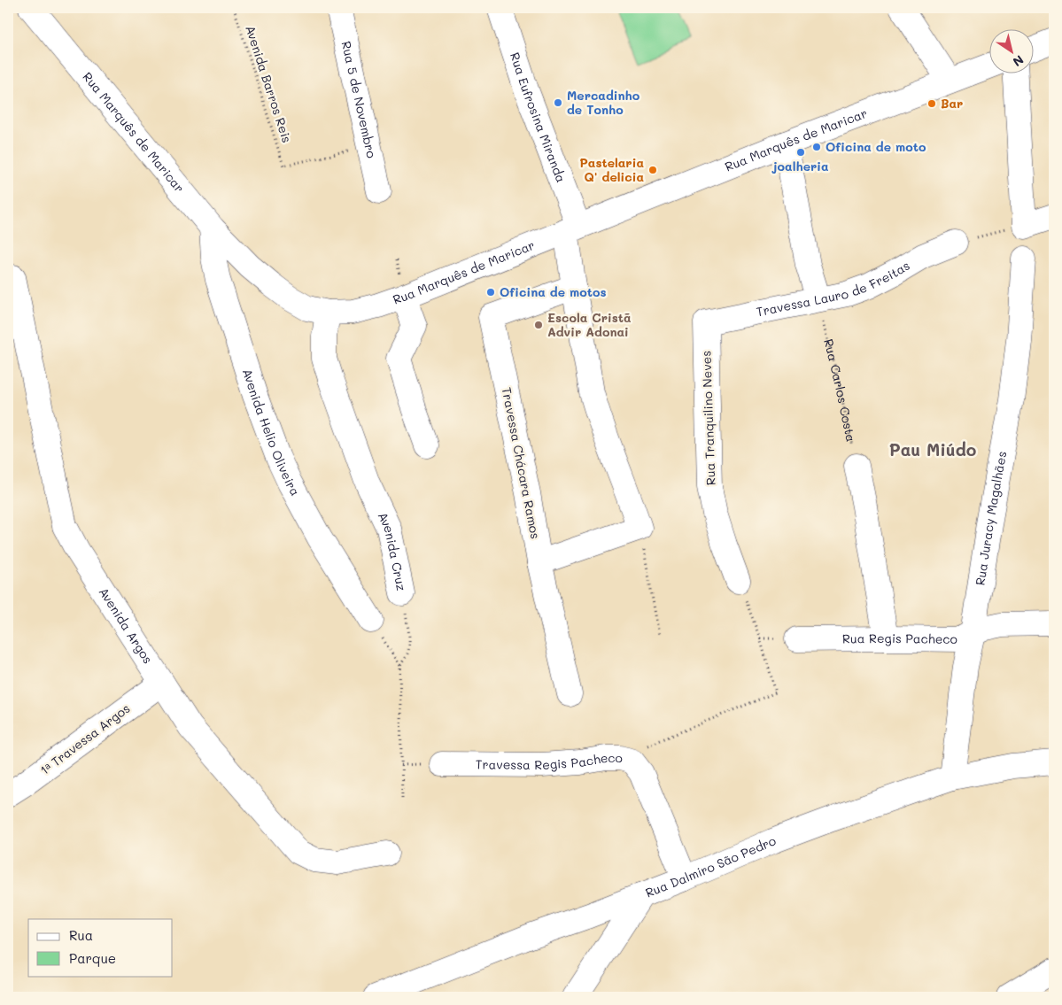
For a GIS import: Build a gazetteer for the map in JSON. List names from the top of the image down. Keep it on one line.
{"streets":{"street":["Rua 5 de Novembro","Rua Eufrosina Miranda","Rua Marquês de Maricar","Travessa Lauro de Freitas","Rua Tranquilino Neves","Avenida Helio Oliveira","Travessa Chácara Ramos","Rua Juracy Magalhães","Avenida Cruz","Avenida Argos","Rua Regis Pacheco","1ᵃ Travessa Argos","Travessa Regis Pacheco","Rua Dalmiro São Pedro"],"path":["Avenida Barros Reis","Rua Carlos Costa"]},"crossings":[["Avenida Barros Reis","Rua 5 de Novembro"],["Rua Eufrosina Miranda","Rua Marquês de Maricar"],["Rua Marquês de Maricar","Avenida Helio Oliveira"],["Rua Marquês de Maricar","Avenida Cruz"],["Travessa Lauro de Freitas","Rua Carlos Costa"],["Travessa Lauro de Freitas","Rua Tranquilino Neves"],["Rua Juracy Magalhães","Rua Regis Pacheco"],["Rua Juracy Magalhães","Rua Dalmiro São Pedro"],["Avenida Argos","1ᵃ Travessa Argos"],["Travessa Regis Pacheco","Rua Dalmiro São Pedro"]],"districts":["Pau Miúdo"],"places":["Mercadinho de Tonho","Bar","Oficina de moto","joalheria","Pastelaria Q' delicia","Oficina de motos","Escola Cristã Advir Adonai"],"legend":["Rua","Parque"],"north":"bottom right"}
